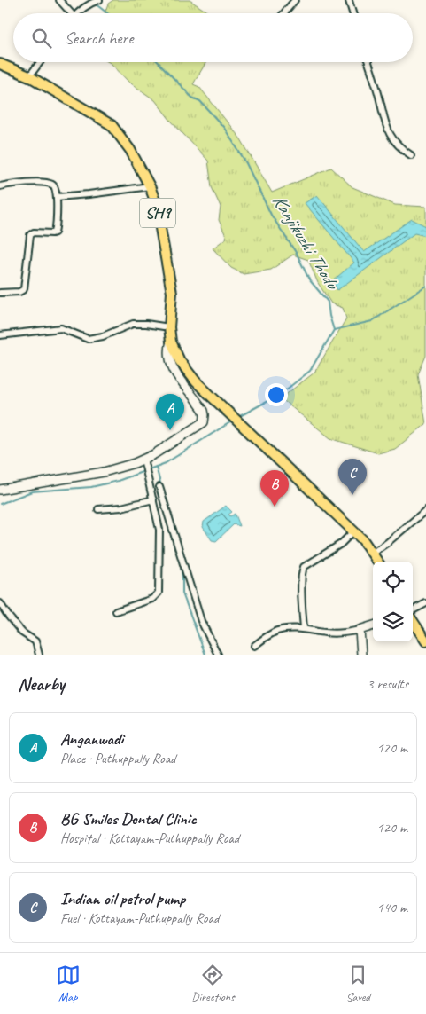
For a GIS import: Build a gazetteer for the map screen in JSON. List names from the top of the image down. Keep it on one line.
{"streets":{"main road":["SH9"]},"water":["Kanjikuzhi Thodu"],"page":{"search":"Search here","pins":["A","C","B"],"heading":["Nearby","3 results"],"list":[{"mark":"A","name":"Anganwadi","note":"Place · Puthuppally Road","value":"120 m"},{"mark":"B","name":"BG Smiles Dental Clinic","note":"Hospital · Kottayam-Puthuppally Road","value":"120 m"},{"mark":"C","name":"Indian oil petrol pump","note":"Fuel · Kottayam-Puthuppally Road","value":"140 m"}],"nav":["Map","Directions","Saved"]}}
